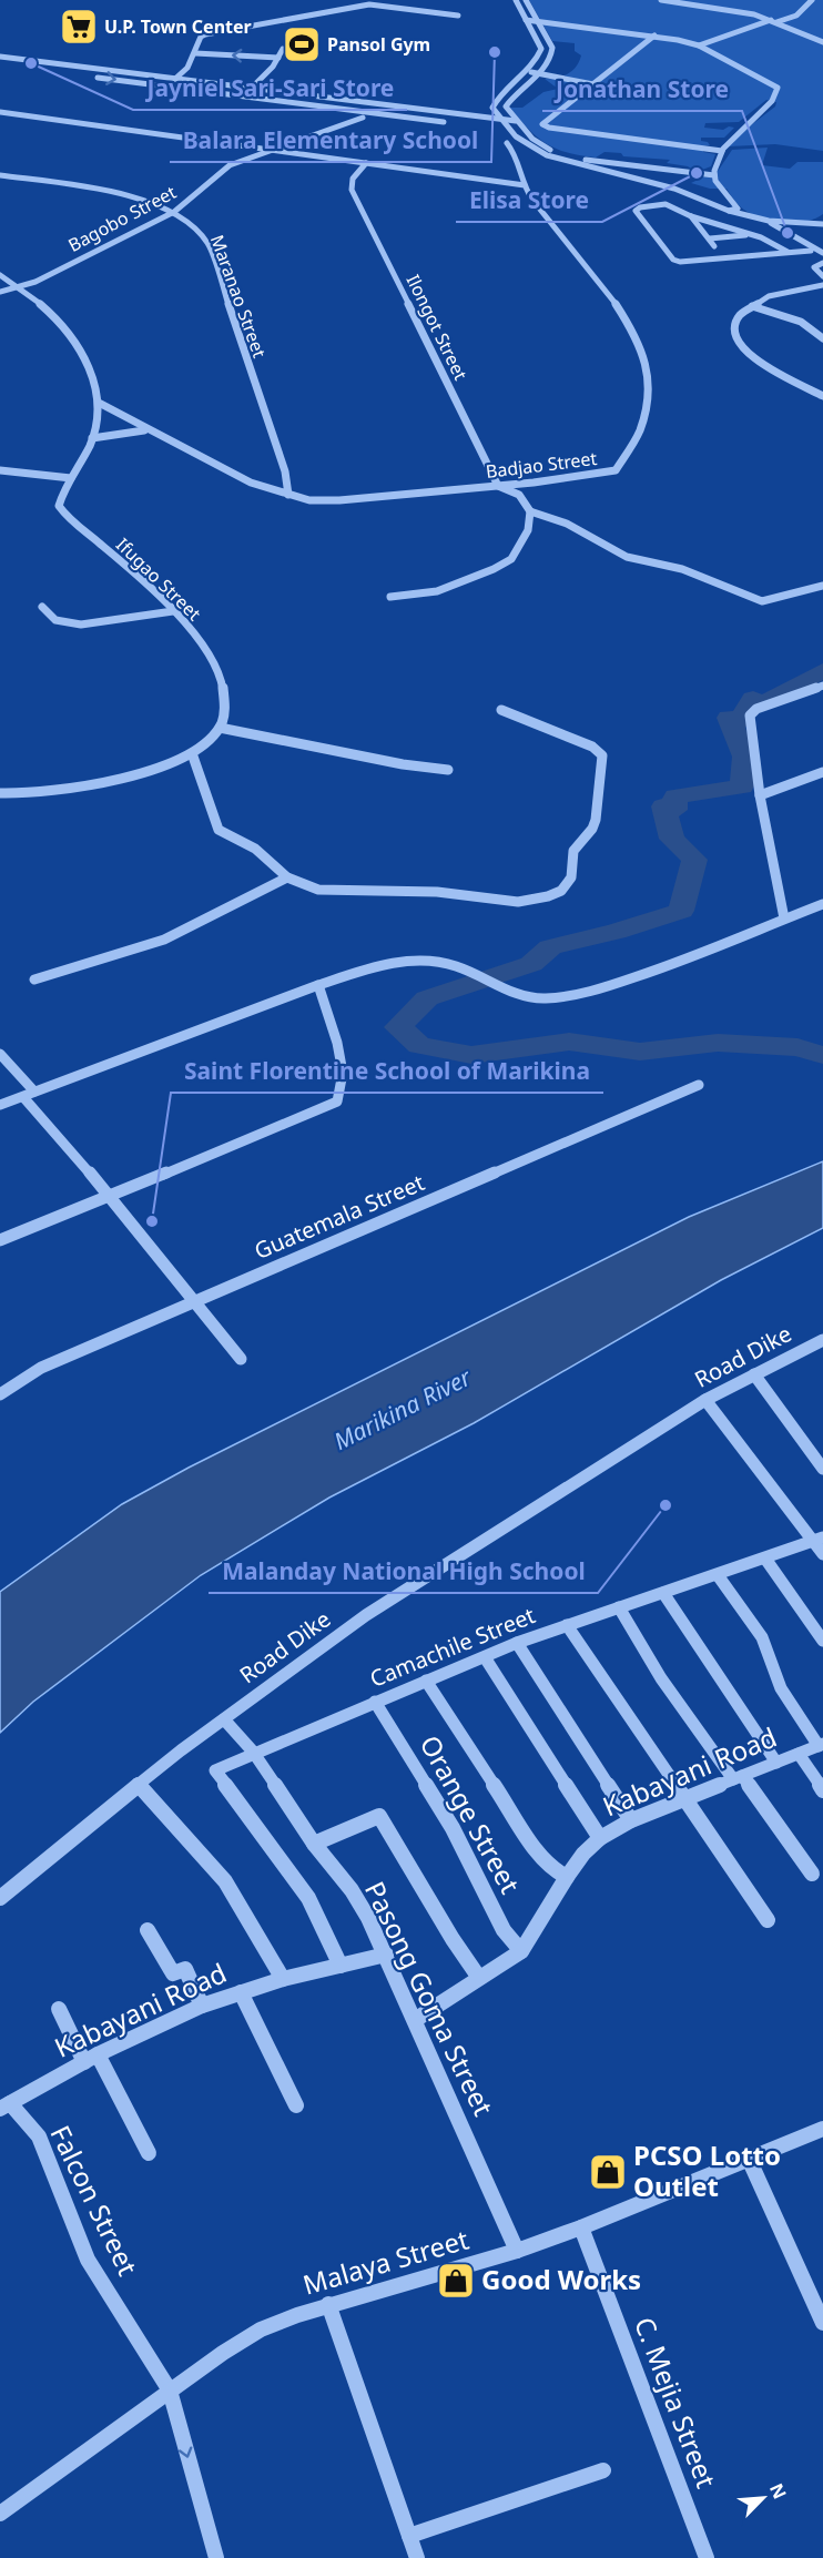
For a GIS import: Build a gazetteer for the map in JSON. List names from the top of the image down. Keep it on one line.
{"streets":{"street":["Bagobo Street","Maranao Street","Ilongot Street","Badjao Street","Ifugao Street","Guatemala Street","Road Dike","Camachile Street","Kabayani Road","Orange Street","Pasong Goma Street","Falcon Street","Malaya Street","C. Mejia Street"]},"crossings":[["Bagobo Street","Maranao Street"],["Bagobo Street","Ifugao Street"],["Maranao Street","Badjao Street"],["Ilongot Street","Badjao Street"],["Badjao Street","Ifugao Street"],["Road Dike","Pasong Goma Street"],["Camachile Street","Kabayani Road"],["Camachile Street","Orange Street"],["Camachile Street","Pasong Goma Street"],["Kabayani Road","Orange Street"],["Kabayani Road","Pasong Goma Street"],["Kabayani Road","Falcon Street"],["Pasong Goma Street","Malaya Street"],["Falcon Street","Malaya Street"],["Malaya Street","C. Mejia Street"]],"water":["Marikina River"],"places":{"supermarket":["U.P. Town Center"],"sports":["Pansol Gym"],"other":["Balara Elementary School","Jayniel Sari-Sari Store","Elisa Store","Jonathan Store","Saint Florentine School of Marikina","Malanday National High School"],"shop":["PCSO Lotto Outlet","Good Works"]},"north":"top right"}
